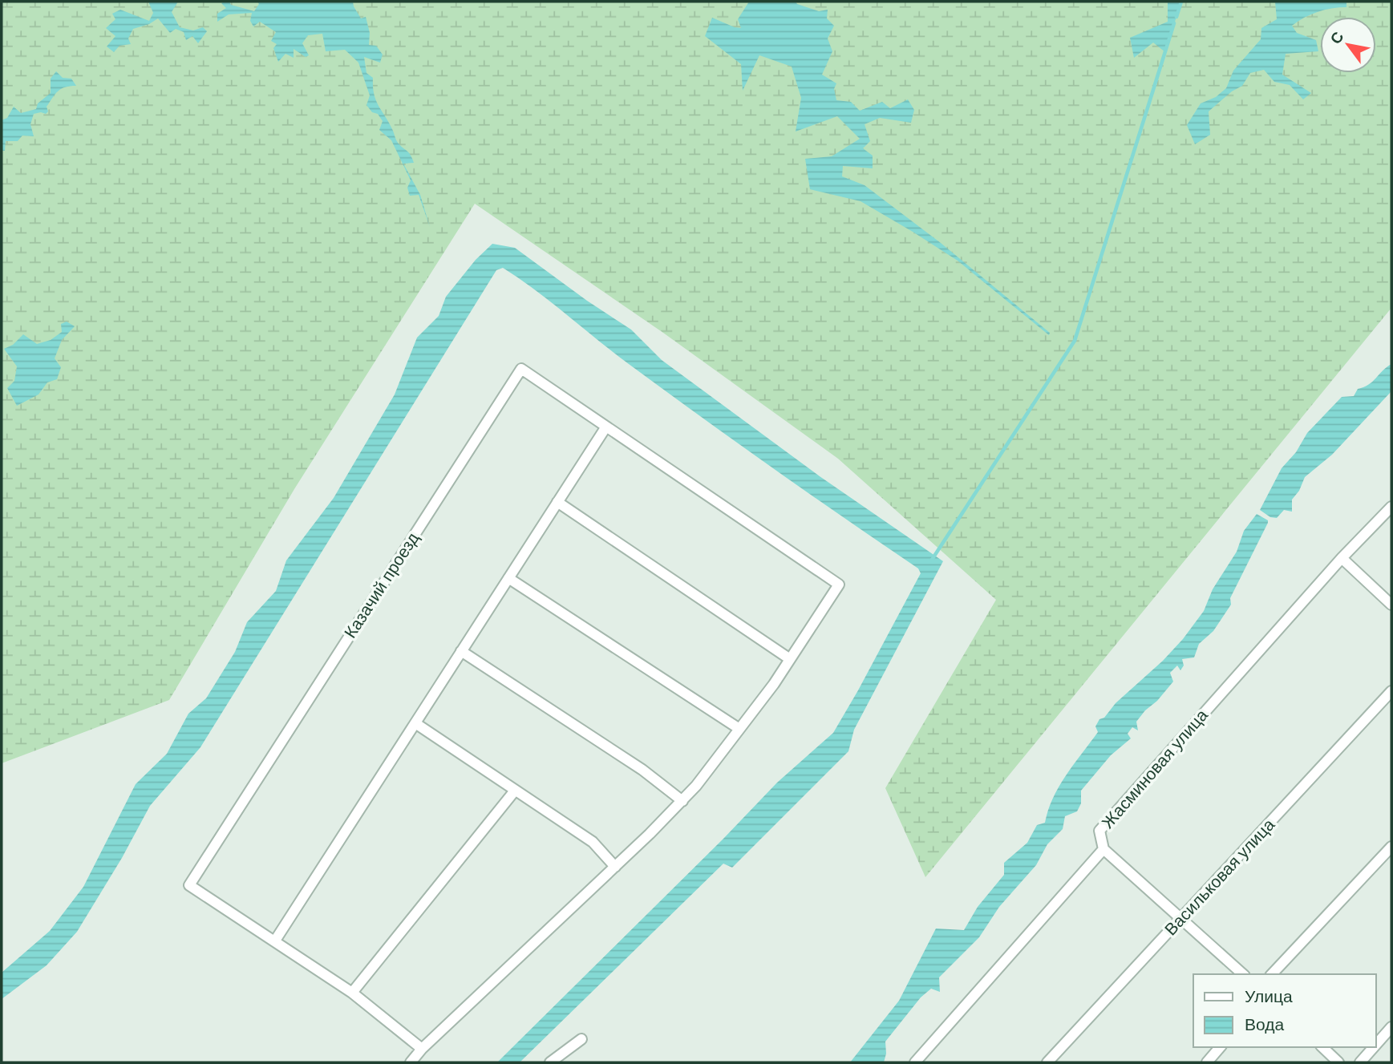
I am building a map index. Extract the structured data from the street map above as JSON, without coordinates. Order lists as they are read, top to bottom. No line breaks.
{"streets":{"street":["Казачий проезд","Жасминовая улица","Васильковая улица"]},"legend":["Улица","Вода"],"north":"top left"}
